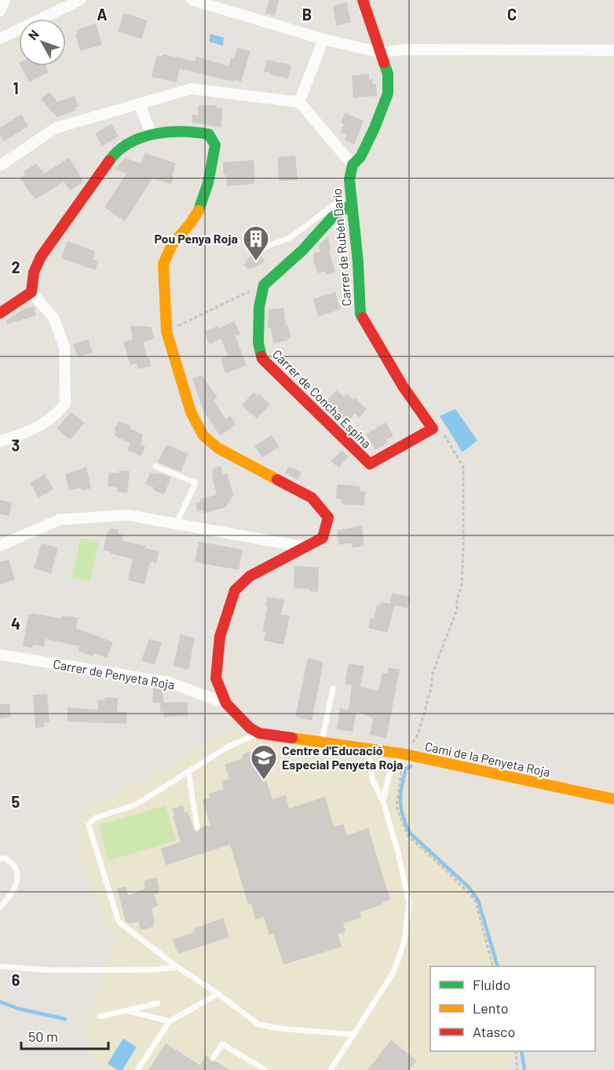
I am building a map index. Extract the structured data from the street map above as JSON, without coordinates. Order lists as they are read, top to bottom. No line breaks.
{"streets":{"street":["Carrer de Rubén Darío","Carrer de Concha Espina","Carrer de Penyeta Roja","Camí de la Penyeta Roja"]},"crossings":[["Carrer de Rubén Darío","Carrer de Concha Espina"]],"places":{"building":["Pou Penya Roja"],"school or university":["Centre d'Educació Especial Penyeta Roja"]},"legend":["Fluido","Lento","Atasco"],"scale_bar":"50 m","north":"top left","grid":{"columns":["A","B","C"],"rows":["1","2","3","4","5","6"]}}
